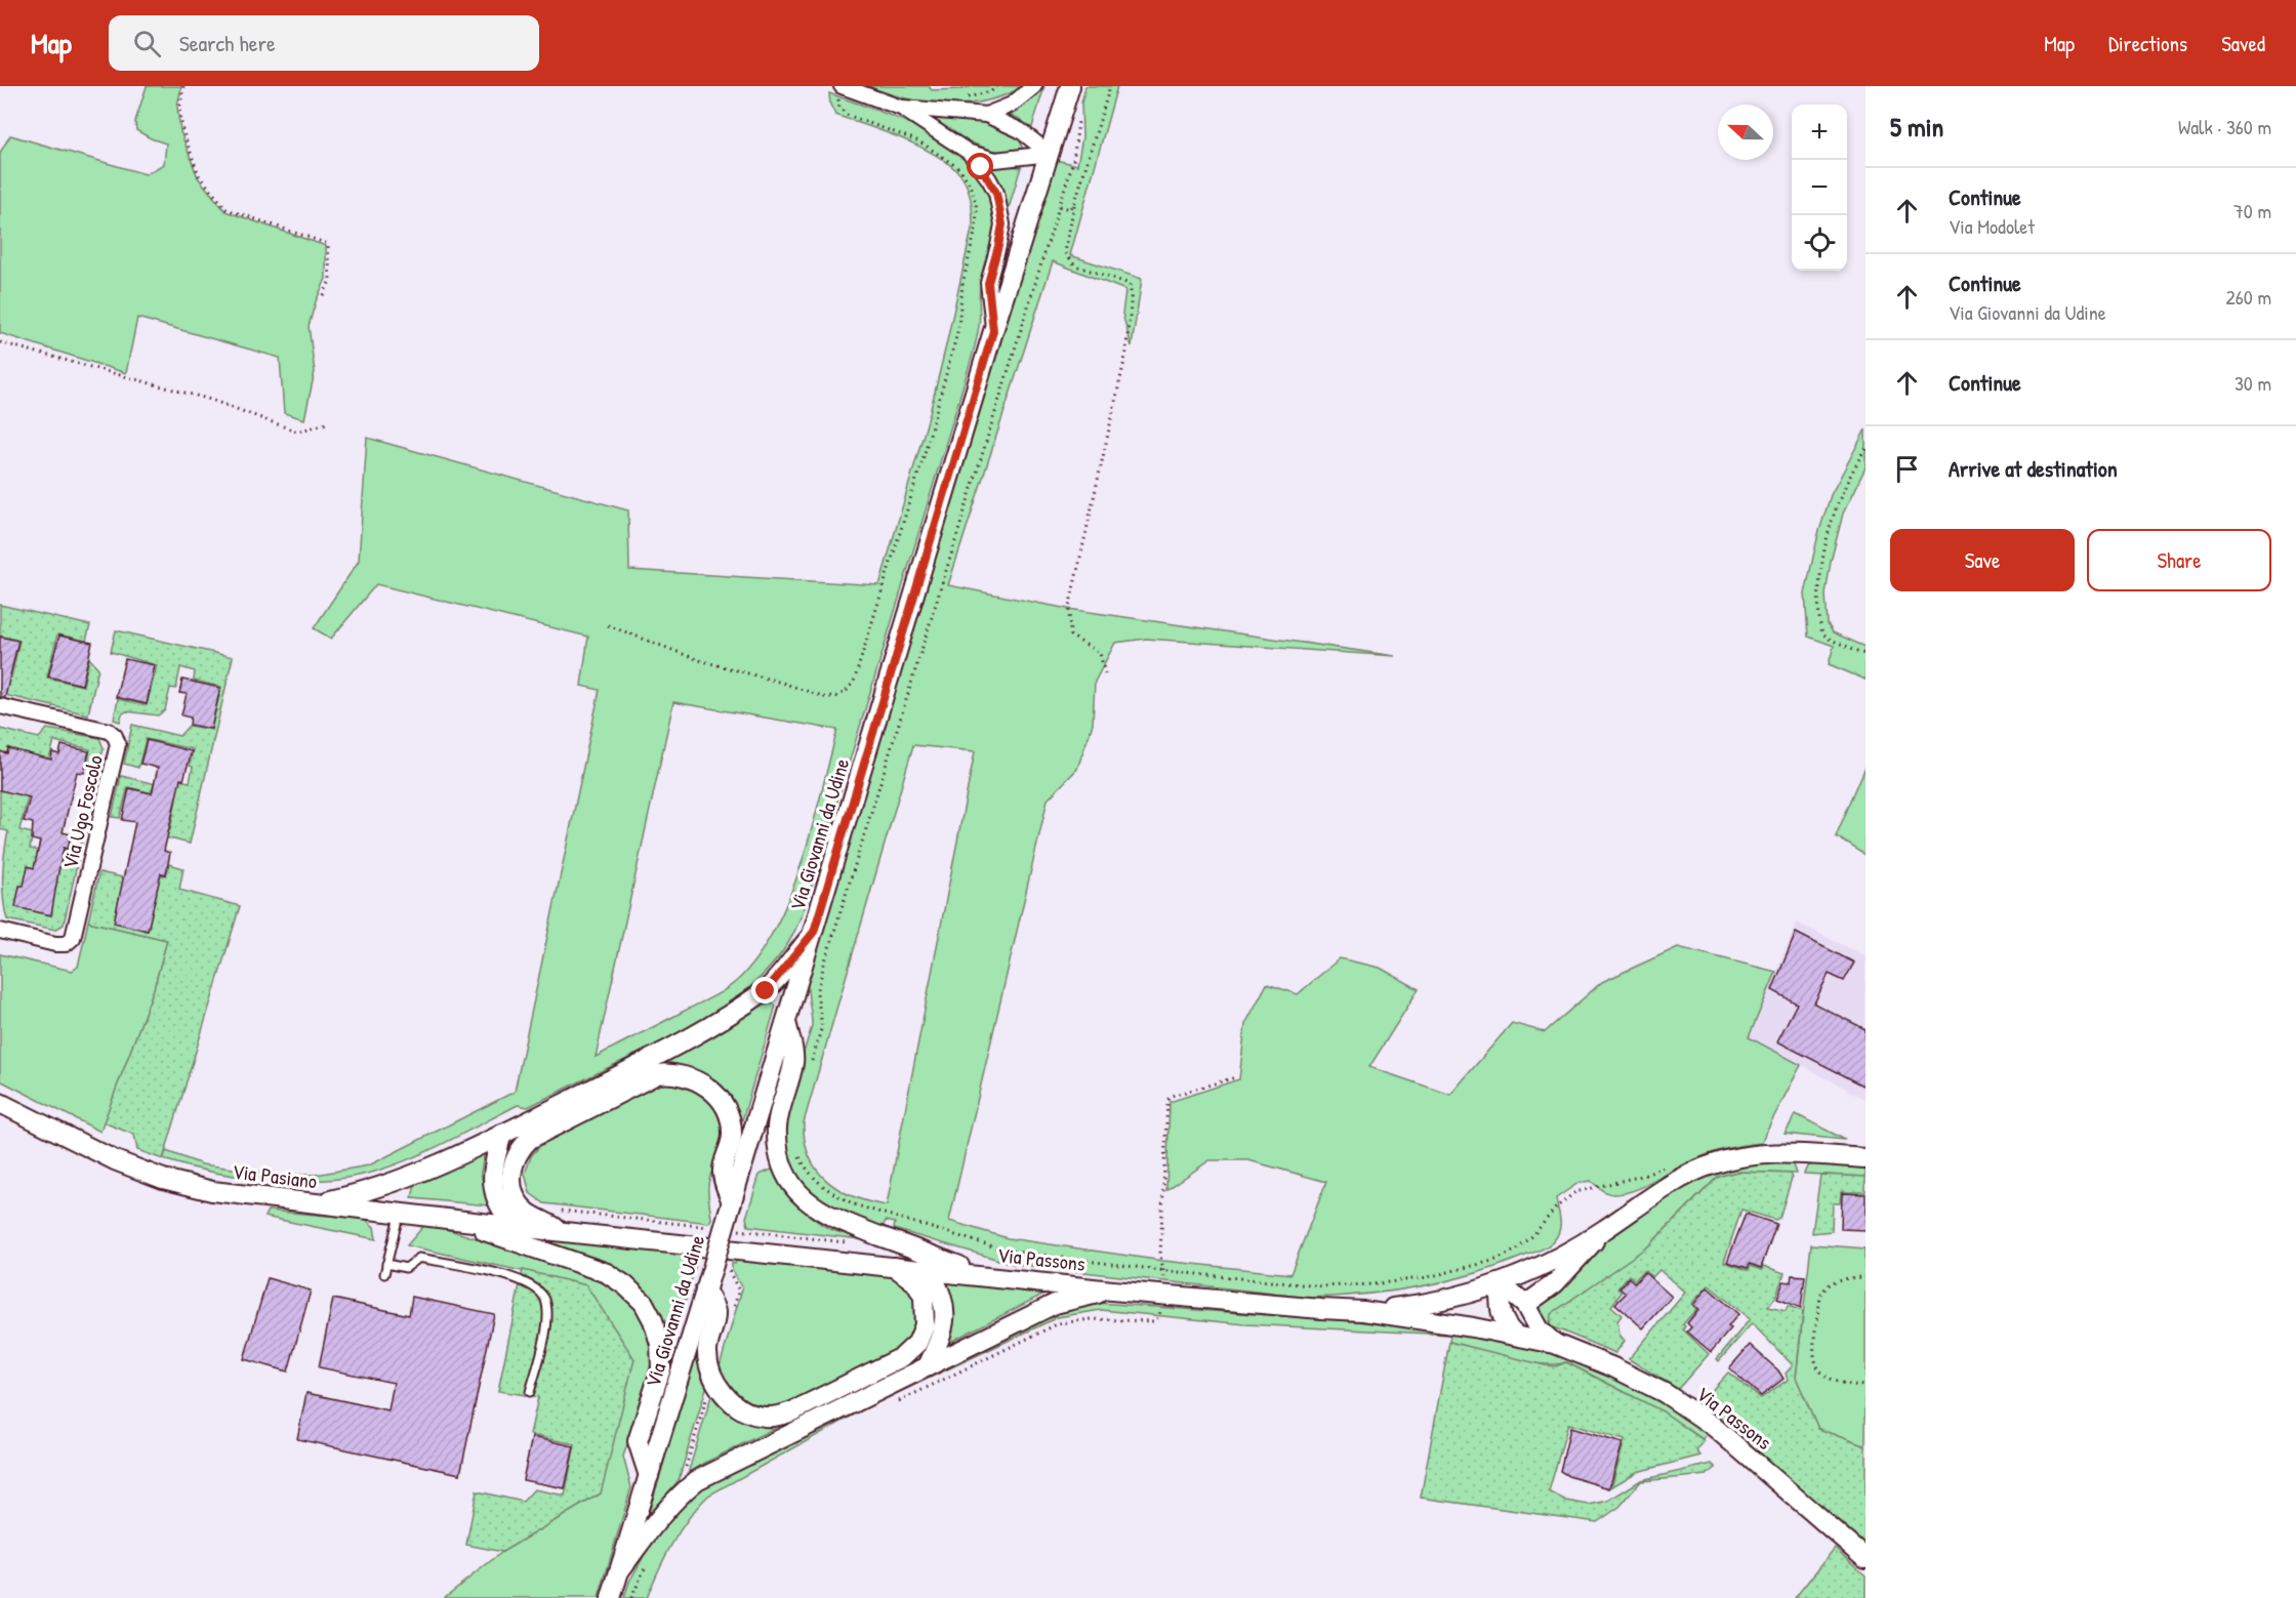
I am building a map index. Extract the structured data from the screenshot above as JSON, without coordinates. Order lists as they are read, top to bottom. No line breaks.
{"streets":{"street":["Via Ugo Foscolo","Via Giovanni da Udine","Via Pasiano","Via Passons"]},"crossings":[["Via Pasiano","Via Passons"]],"north":"left","page":{"header":"Map","search":"Search here","nav":["Map","Directions","Saved"],"heading":["5 min","Walk · 360 m"],"map_buttons":["+","−"],"list":[["Continue","Via Modolet","70 m"],["Continue","Via Giovanni da Udine","260 m"],["Continue","30 m"],"Arrive at destination"],"buttons":["Save","Share"]}}
